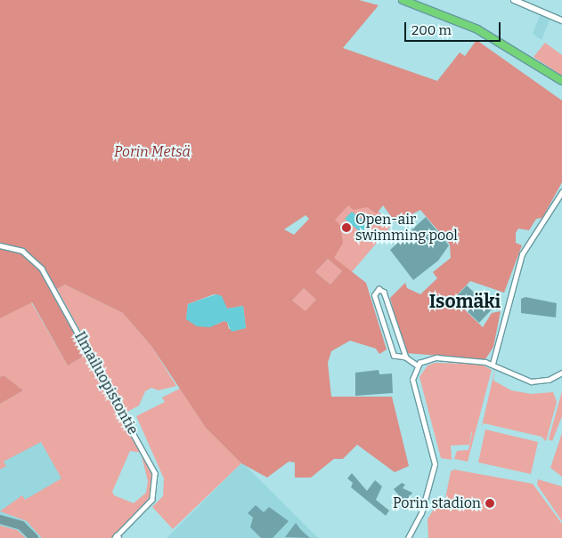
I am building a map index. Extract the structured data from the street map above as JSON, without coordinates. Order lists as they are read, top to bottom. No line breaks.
{"streets":{"street":["Ilmailuopistontie"]},"districts":["Isomäki"],"parks":["Porin Metsä"],"places":["Open-air swimming pool","Porin stadion"],"scale_bar":"200 m"}
